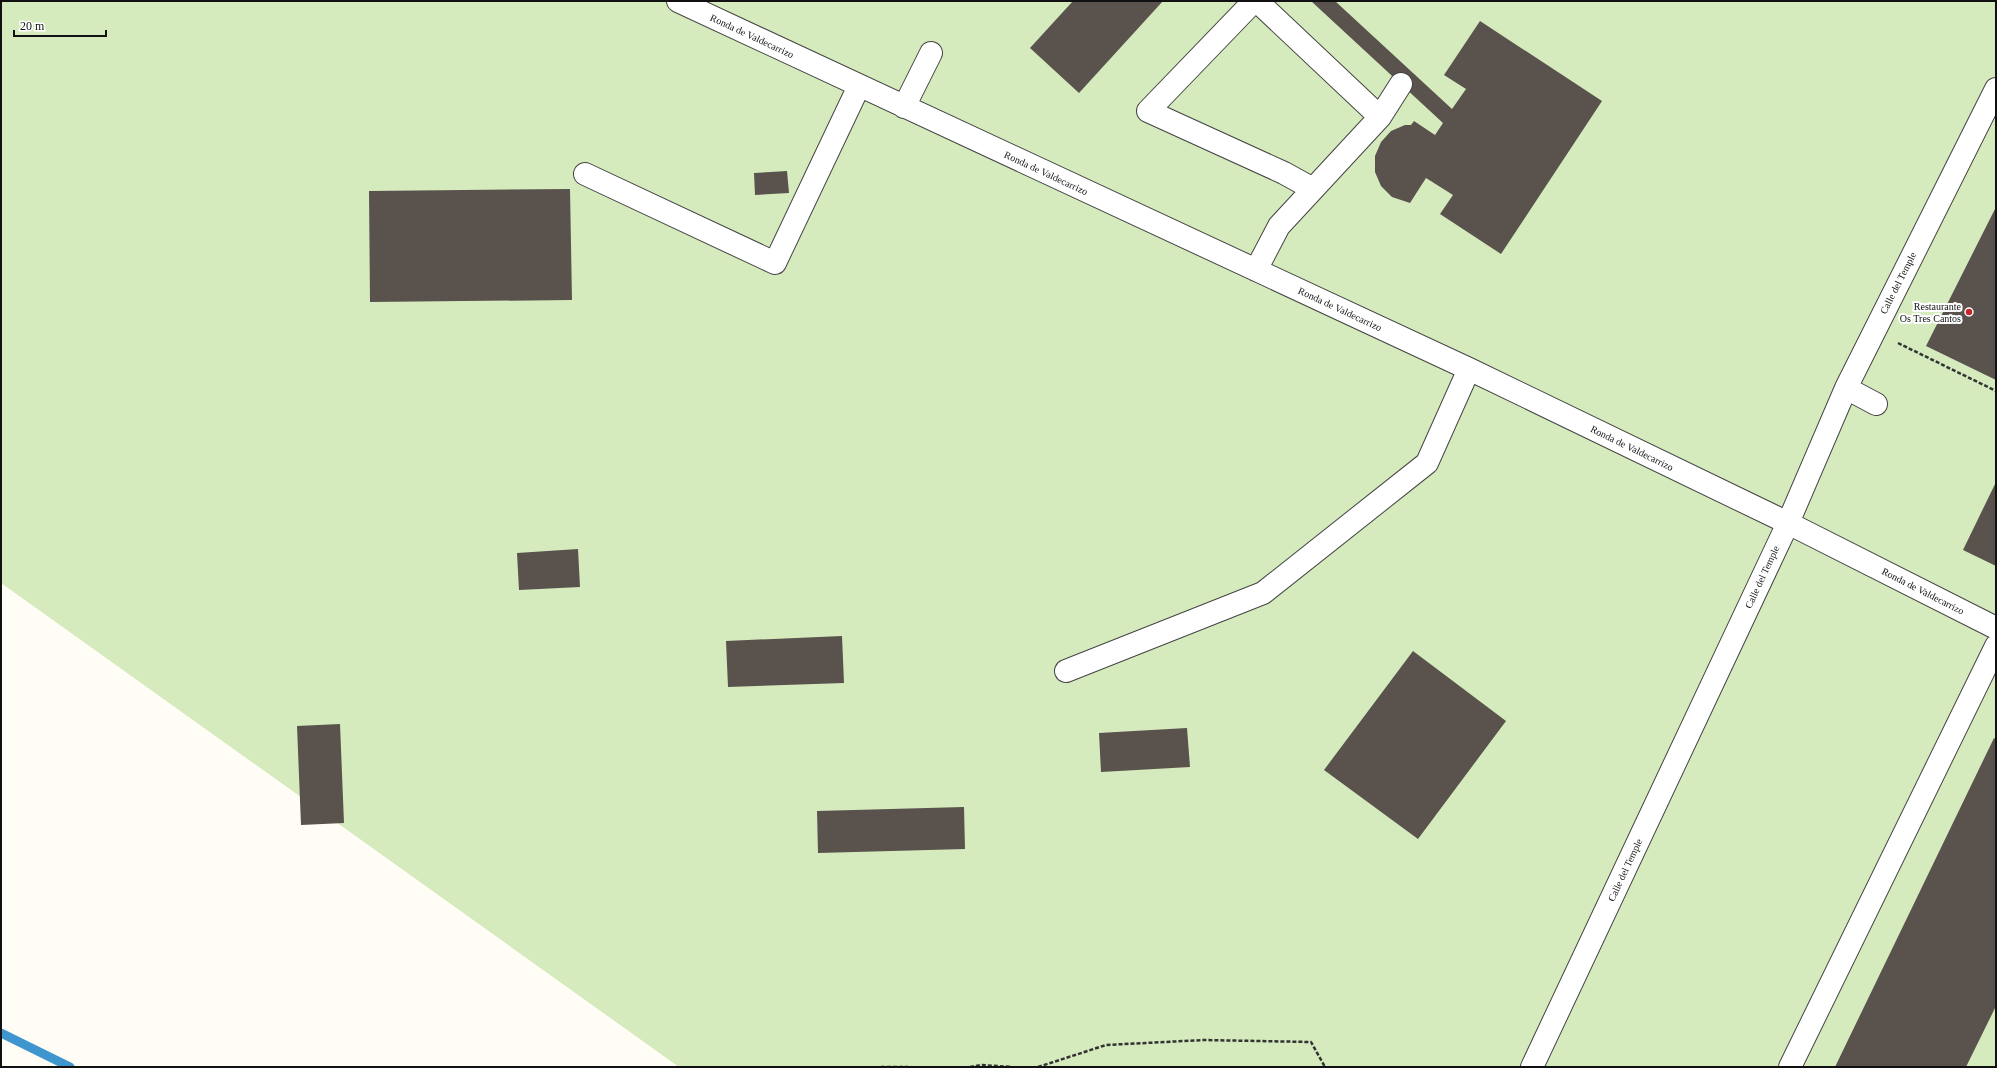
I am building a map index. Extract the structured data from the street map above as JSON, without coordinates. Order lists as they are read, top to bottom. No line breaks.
{"streets":{"street":["Ronda de Valdecarrizo","Calle del Temple"]},"crossings":[["Ronda de Valdecarrizo","Calle del Temple"]],"places":["Restaurante Os Tres Cantos"],"scale_bar":"20 m"}
